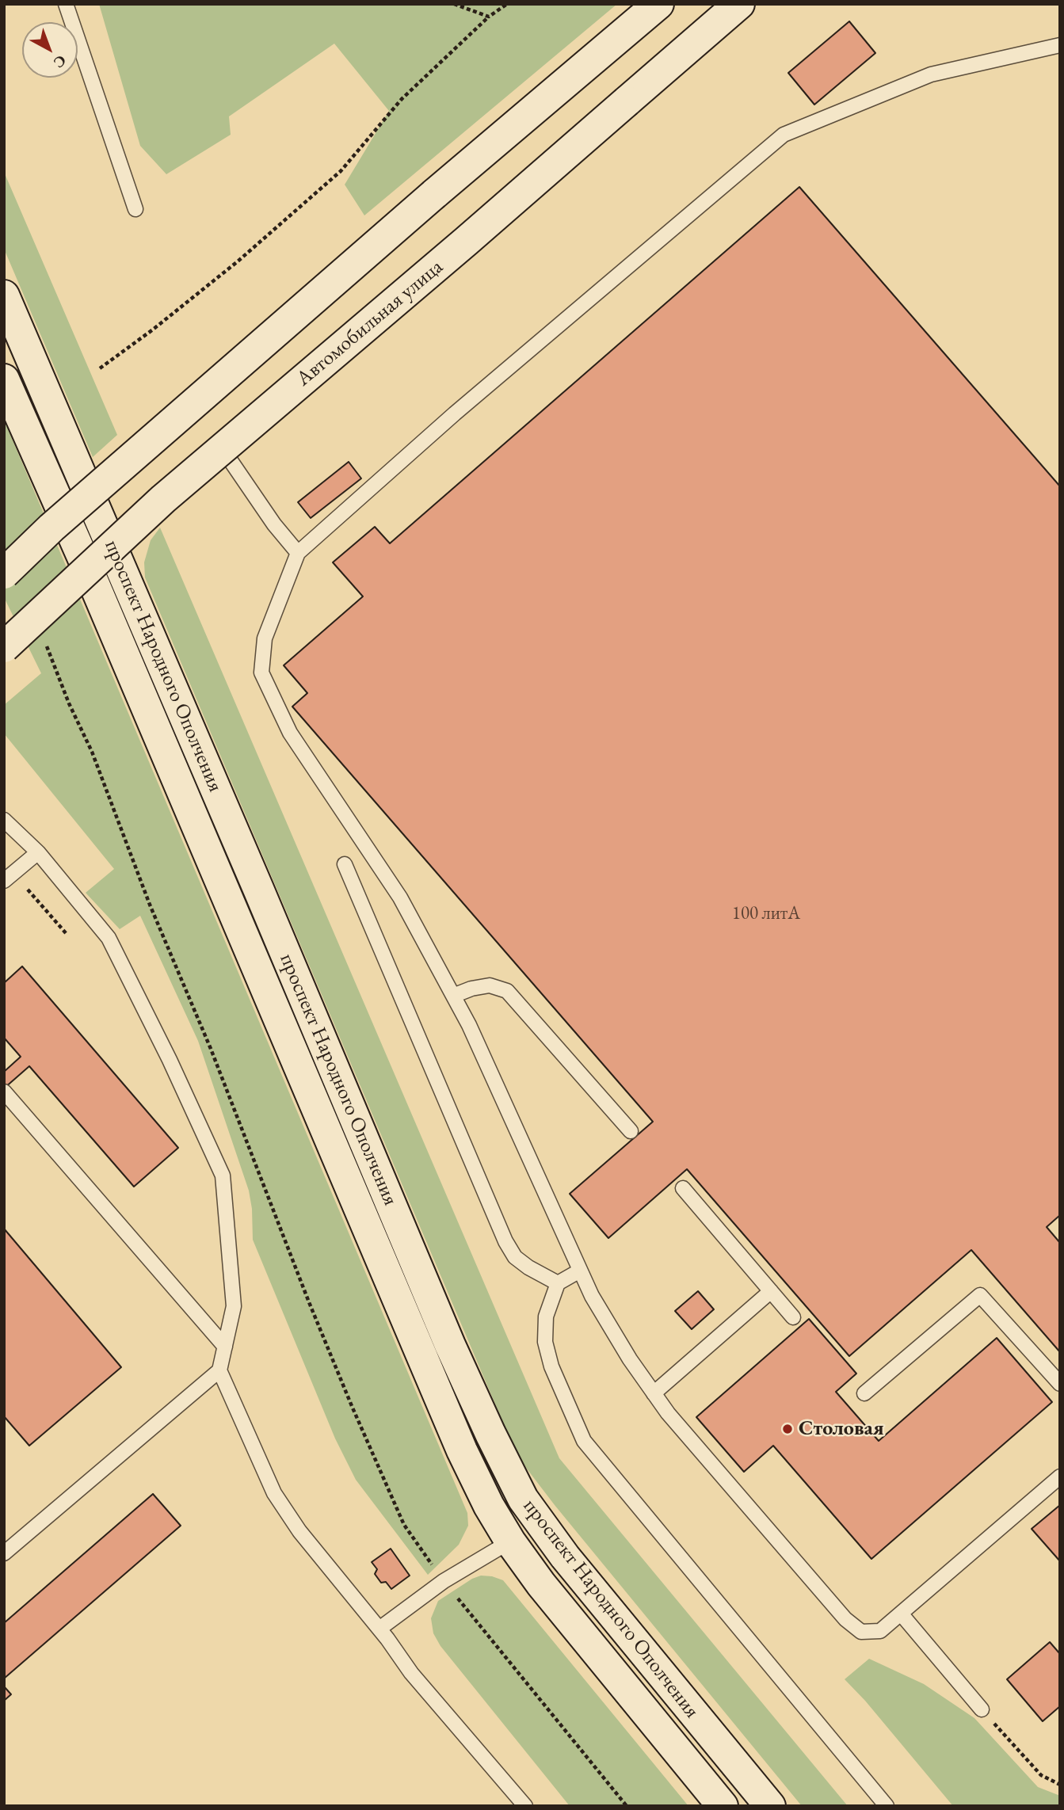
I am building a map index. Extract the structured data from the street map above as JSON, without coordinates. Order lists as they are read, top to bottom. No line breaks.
{"streets":{"main road":["Автомобильная улица","проспект Народного Ополчения"]},"places":["Столовая"],"house_numbers":["100 литА"],"north":"bottom right"}
